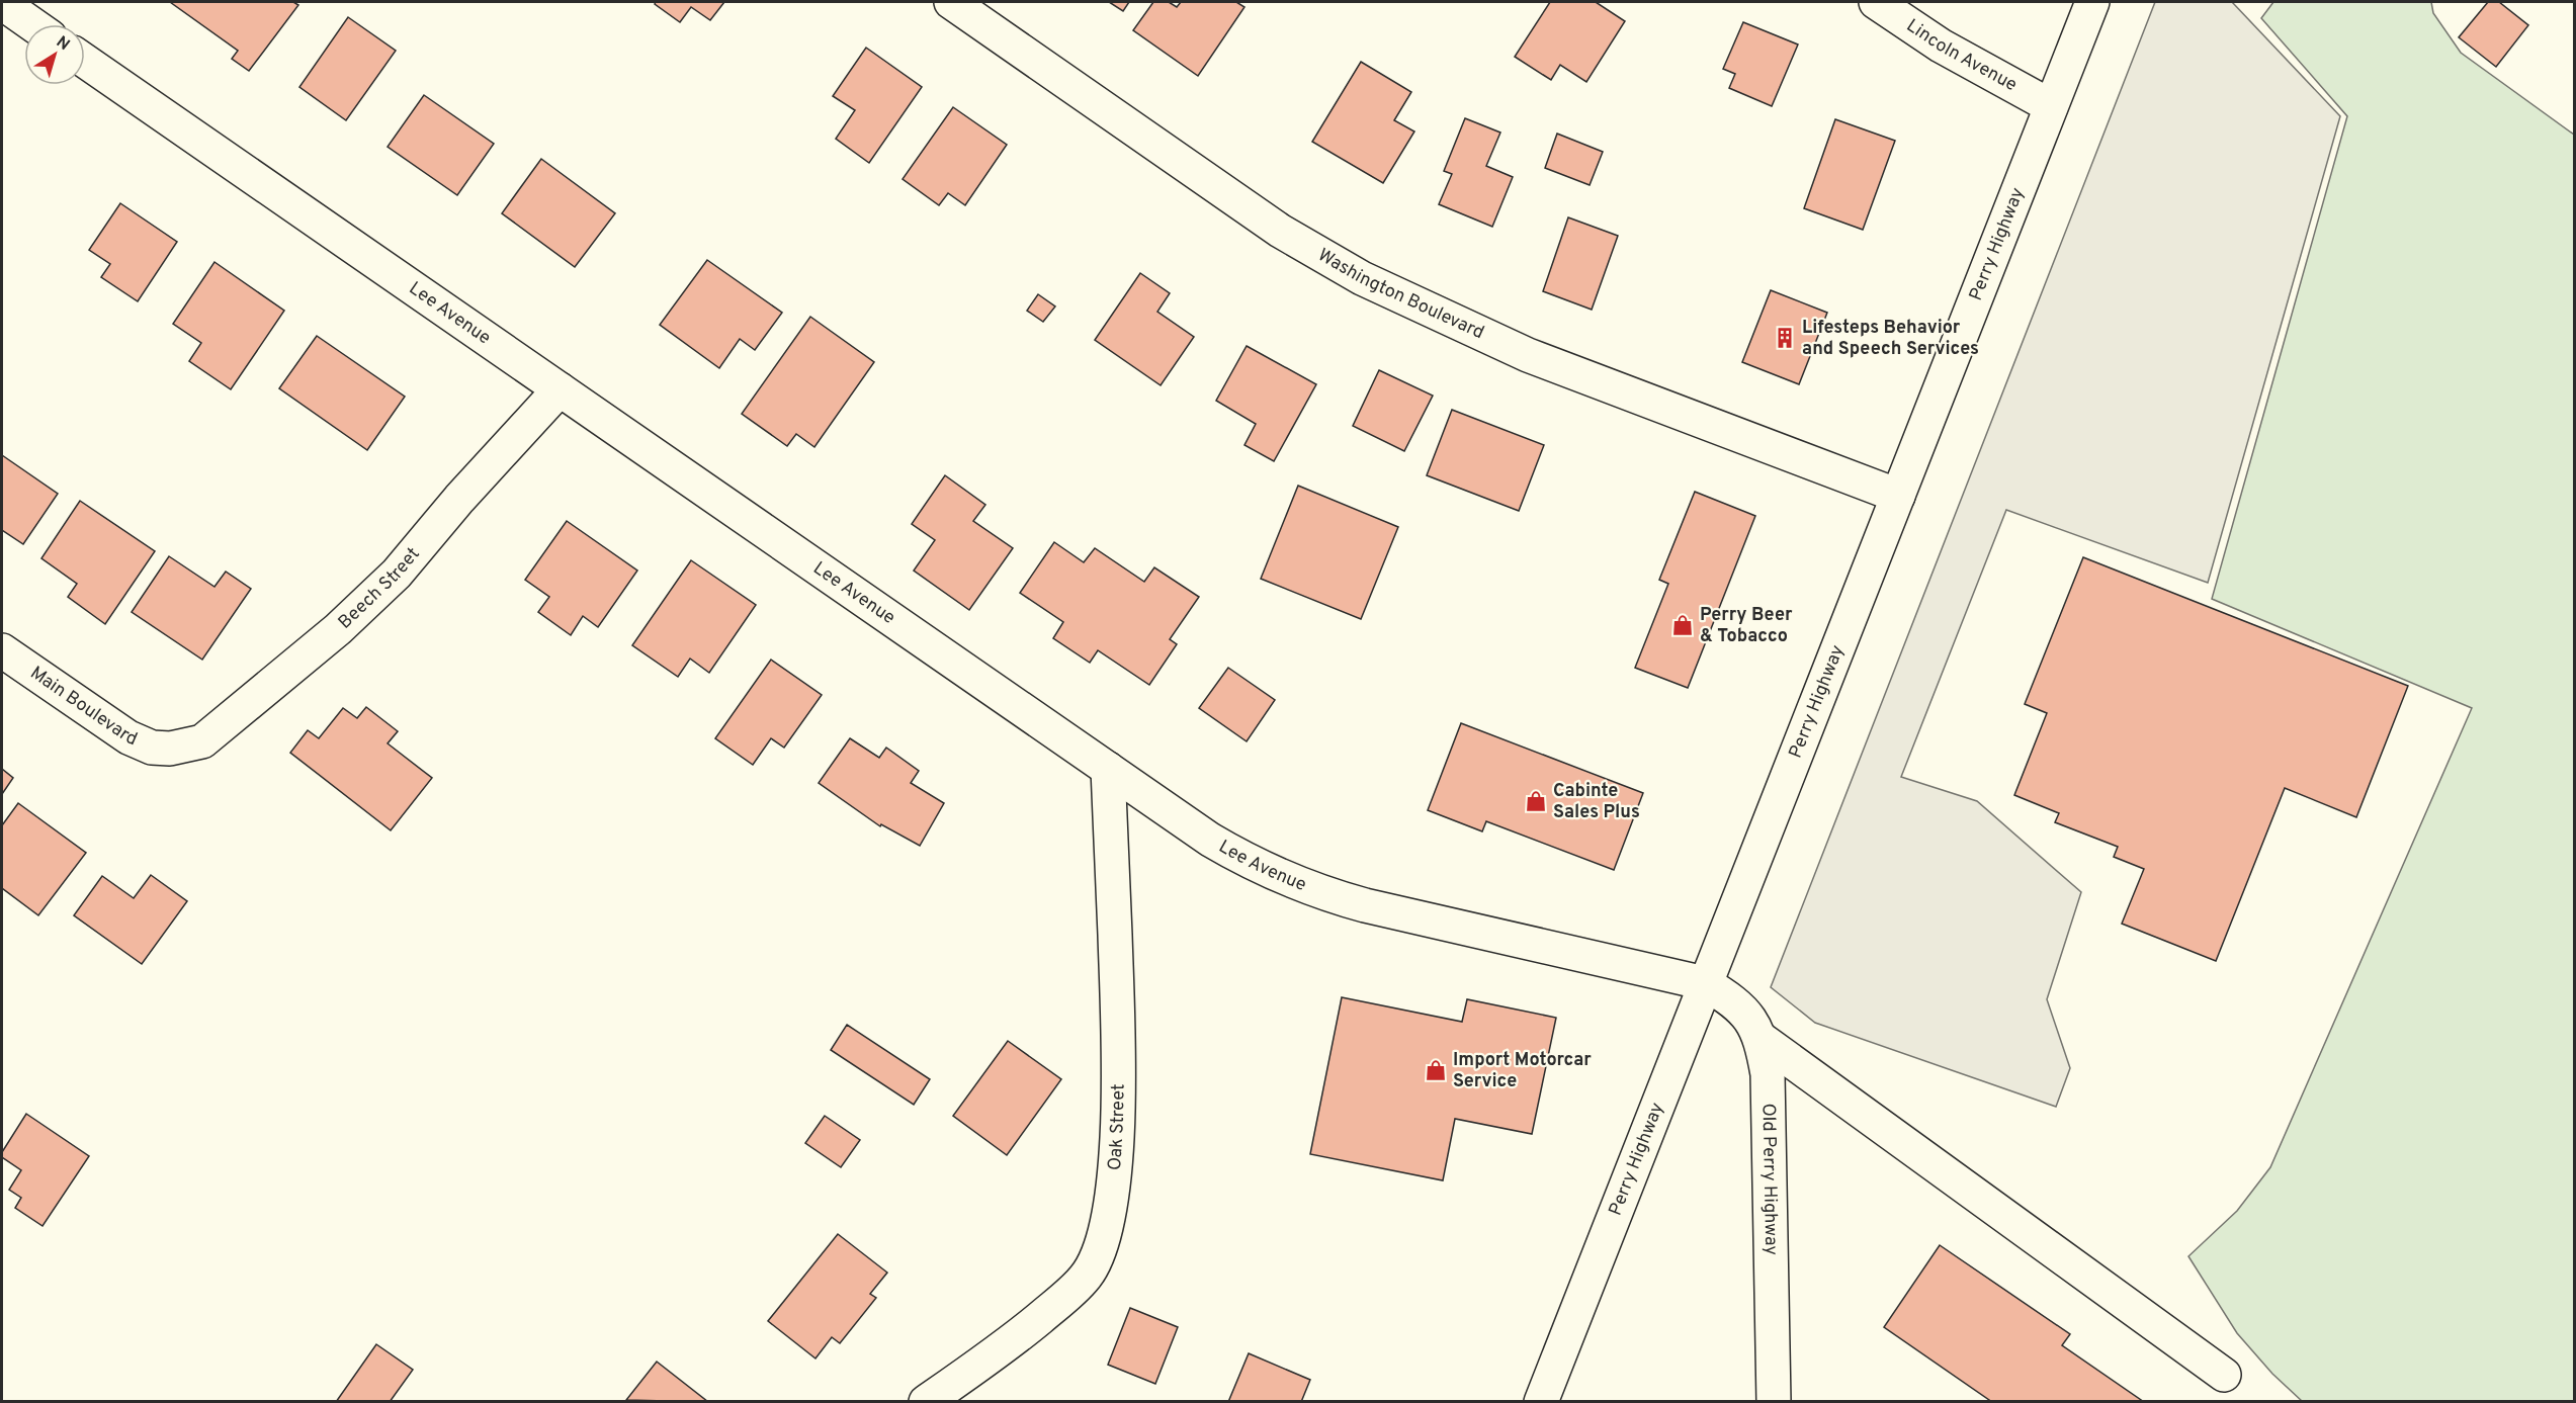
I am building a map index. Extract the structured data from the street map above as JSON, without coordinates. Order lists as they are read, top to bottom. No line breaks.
{"streets":{"street":["Lincoln Avenue","Perry Highway","Washington Boulevard","Lee Avenue","Beech Street","Main Boulevard","Oak Street","Old Perry Highway"]},"crossings":[["Lincoln Avenue","Perry Highway"],["Perry Highway","Washington Boulevard"],["Perry Highway","Lee Avenue"],["Perry Highway","Old Perry Highway"],["Lee Avenue","Beech Street"],["Lee Avenue","Oak Street"],["Lee Avenue","Old Perry Highway"],["Beech Street","Main Boulevard"]],"places":{"building":["Lifesteps Behavior and Speech Services"],"shop":["Perry Beer & Tobacco","Cabinte Sales Plus","Import Motorcar Service"]},"north":"top right"}
